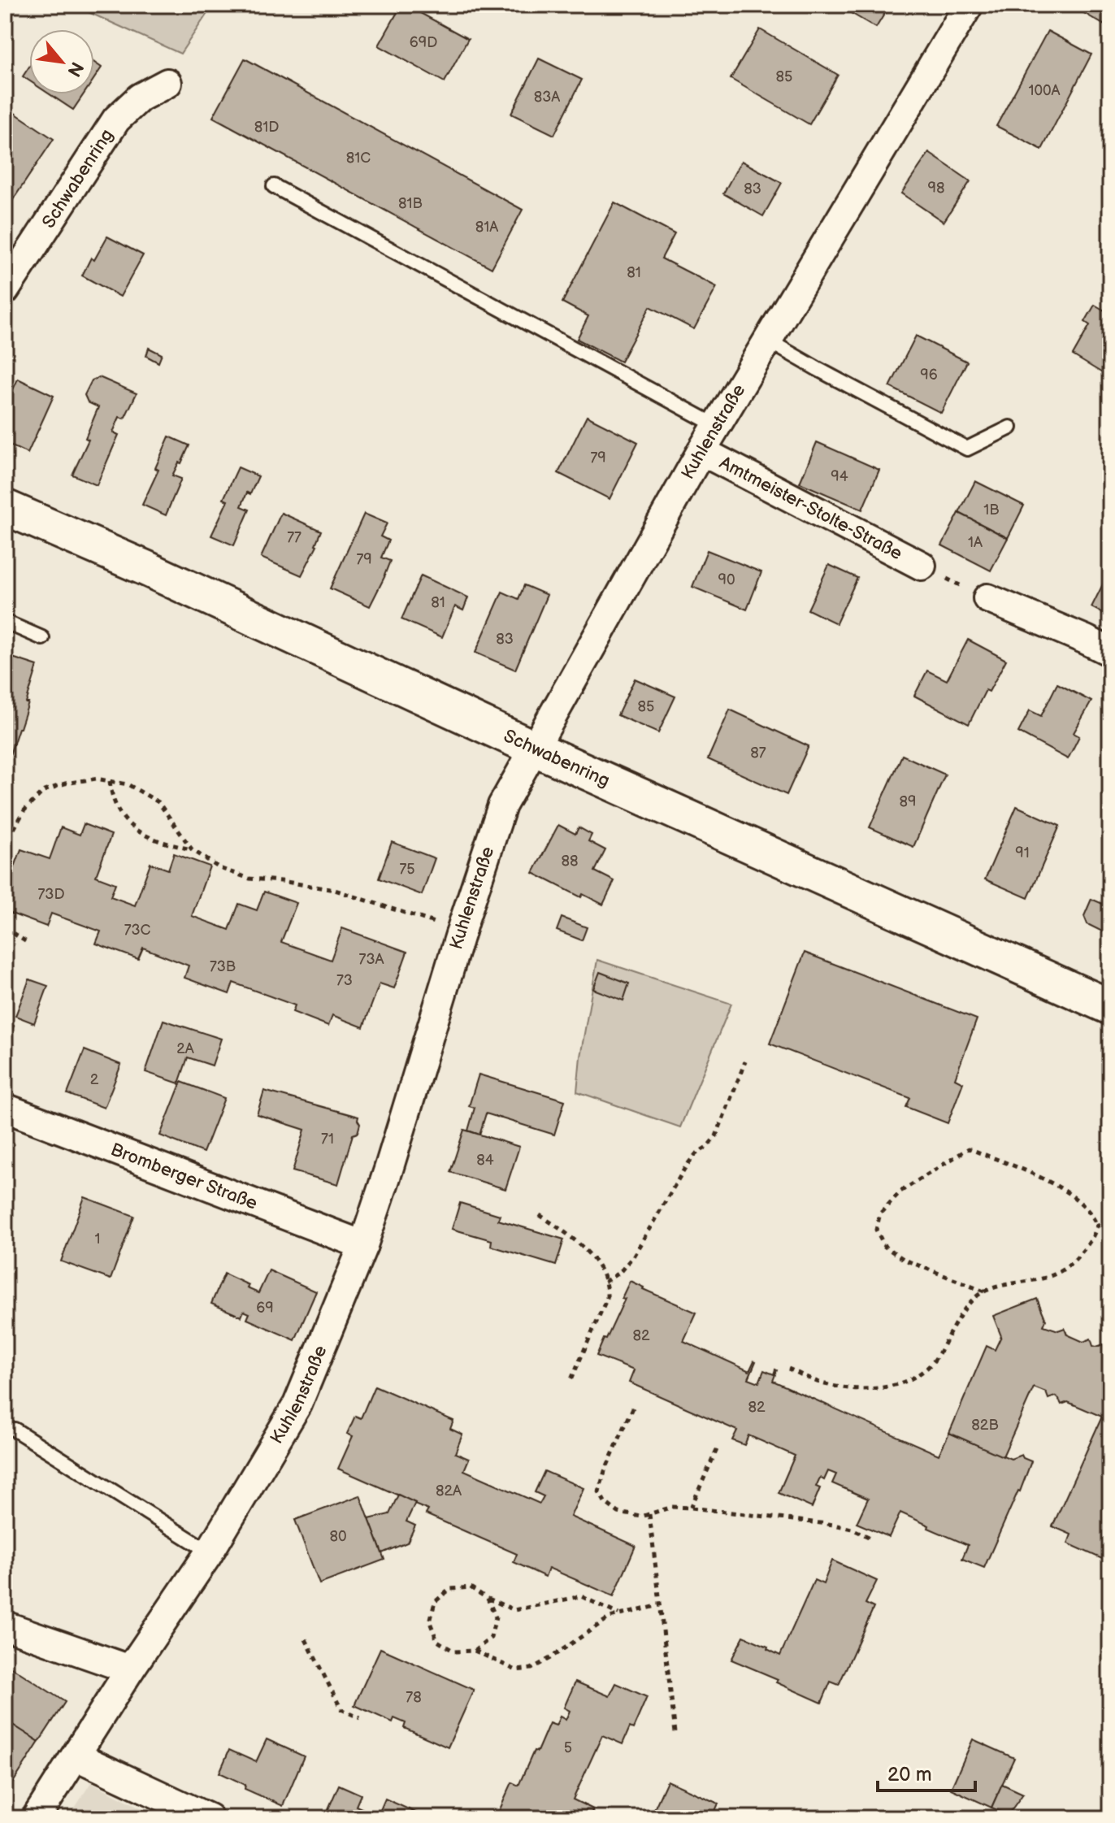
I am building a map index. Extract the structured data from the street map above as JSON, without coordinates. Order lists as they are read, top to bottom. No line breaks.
{"streets":{"street":["Schwabenring","Kuhlenstraße","Amtmeister-Stolte-Straße","Bromberger Straße"]},"crossings":[["Schwabenring","Kuhlenstraße"],["Kuhlenstraße","Amtmeister-Stolte-Straße"],["Kuhlenstraße","Bromberger Straße"]],"house_numbers":["69D","85","100A","83A","81D","81C","98","83","81B","81A","81","96","79","94","1B","77","1A","79","90","81","83","85","87","89","91","88","75","73D","73C","73A","73B","73","2A","2","71","84","1","69","82","82","82B","82A","80","78","5"],"scale_bar":"20 m","north":"bottom right"}
